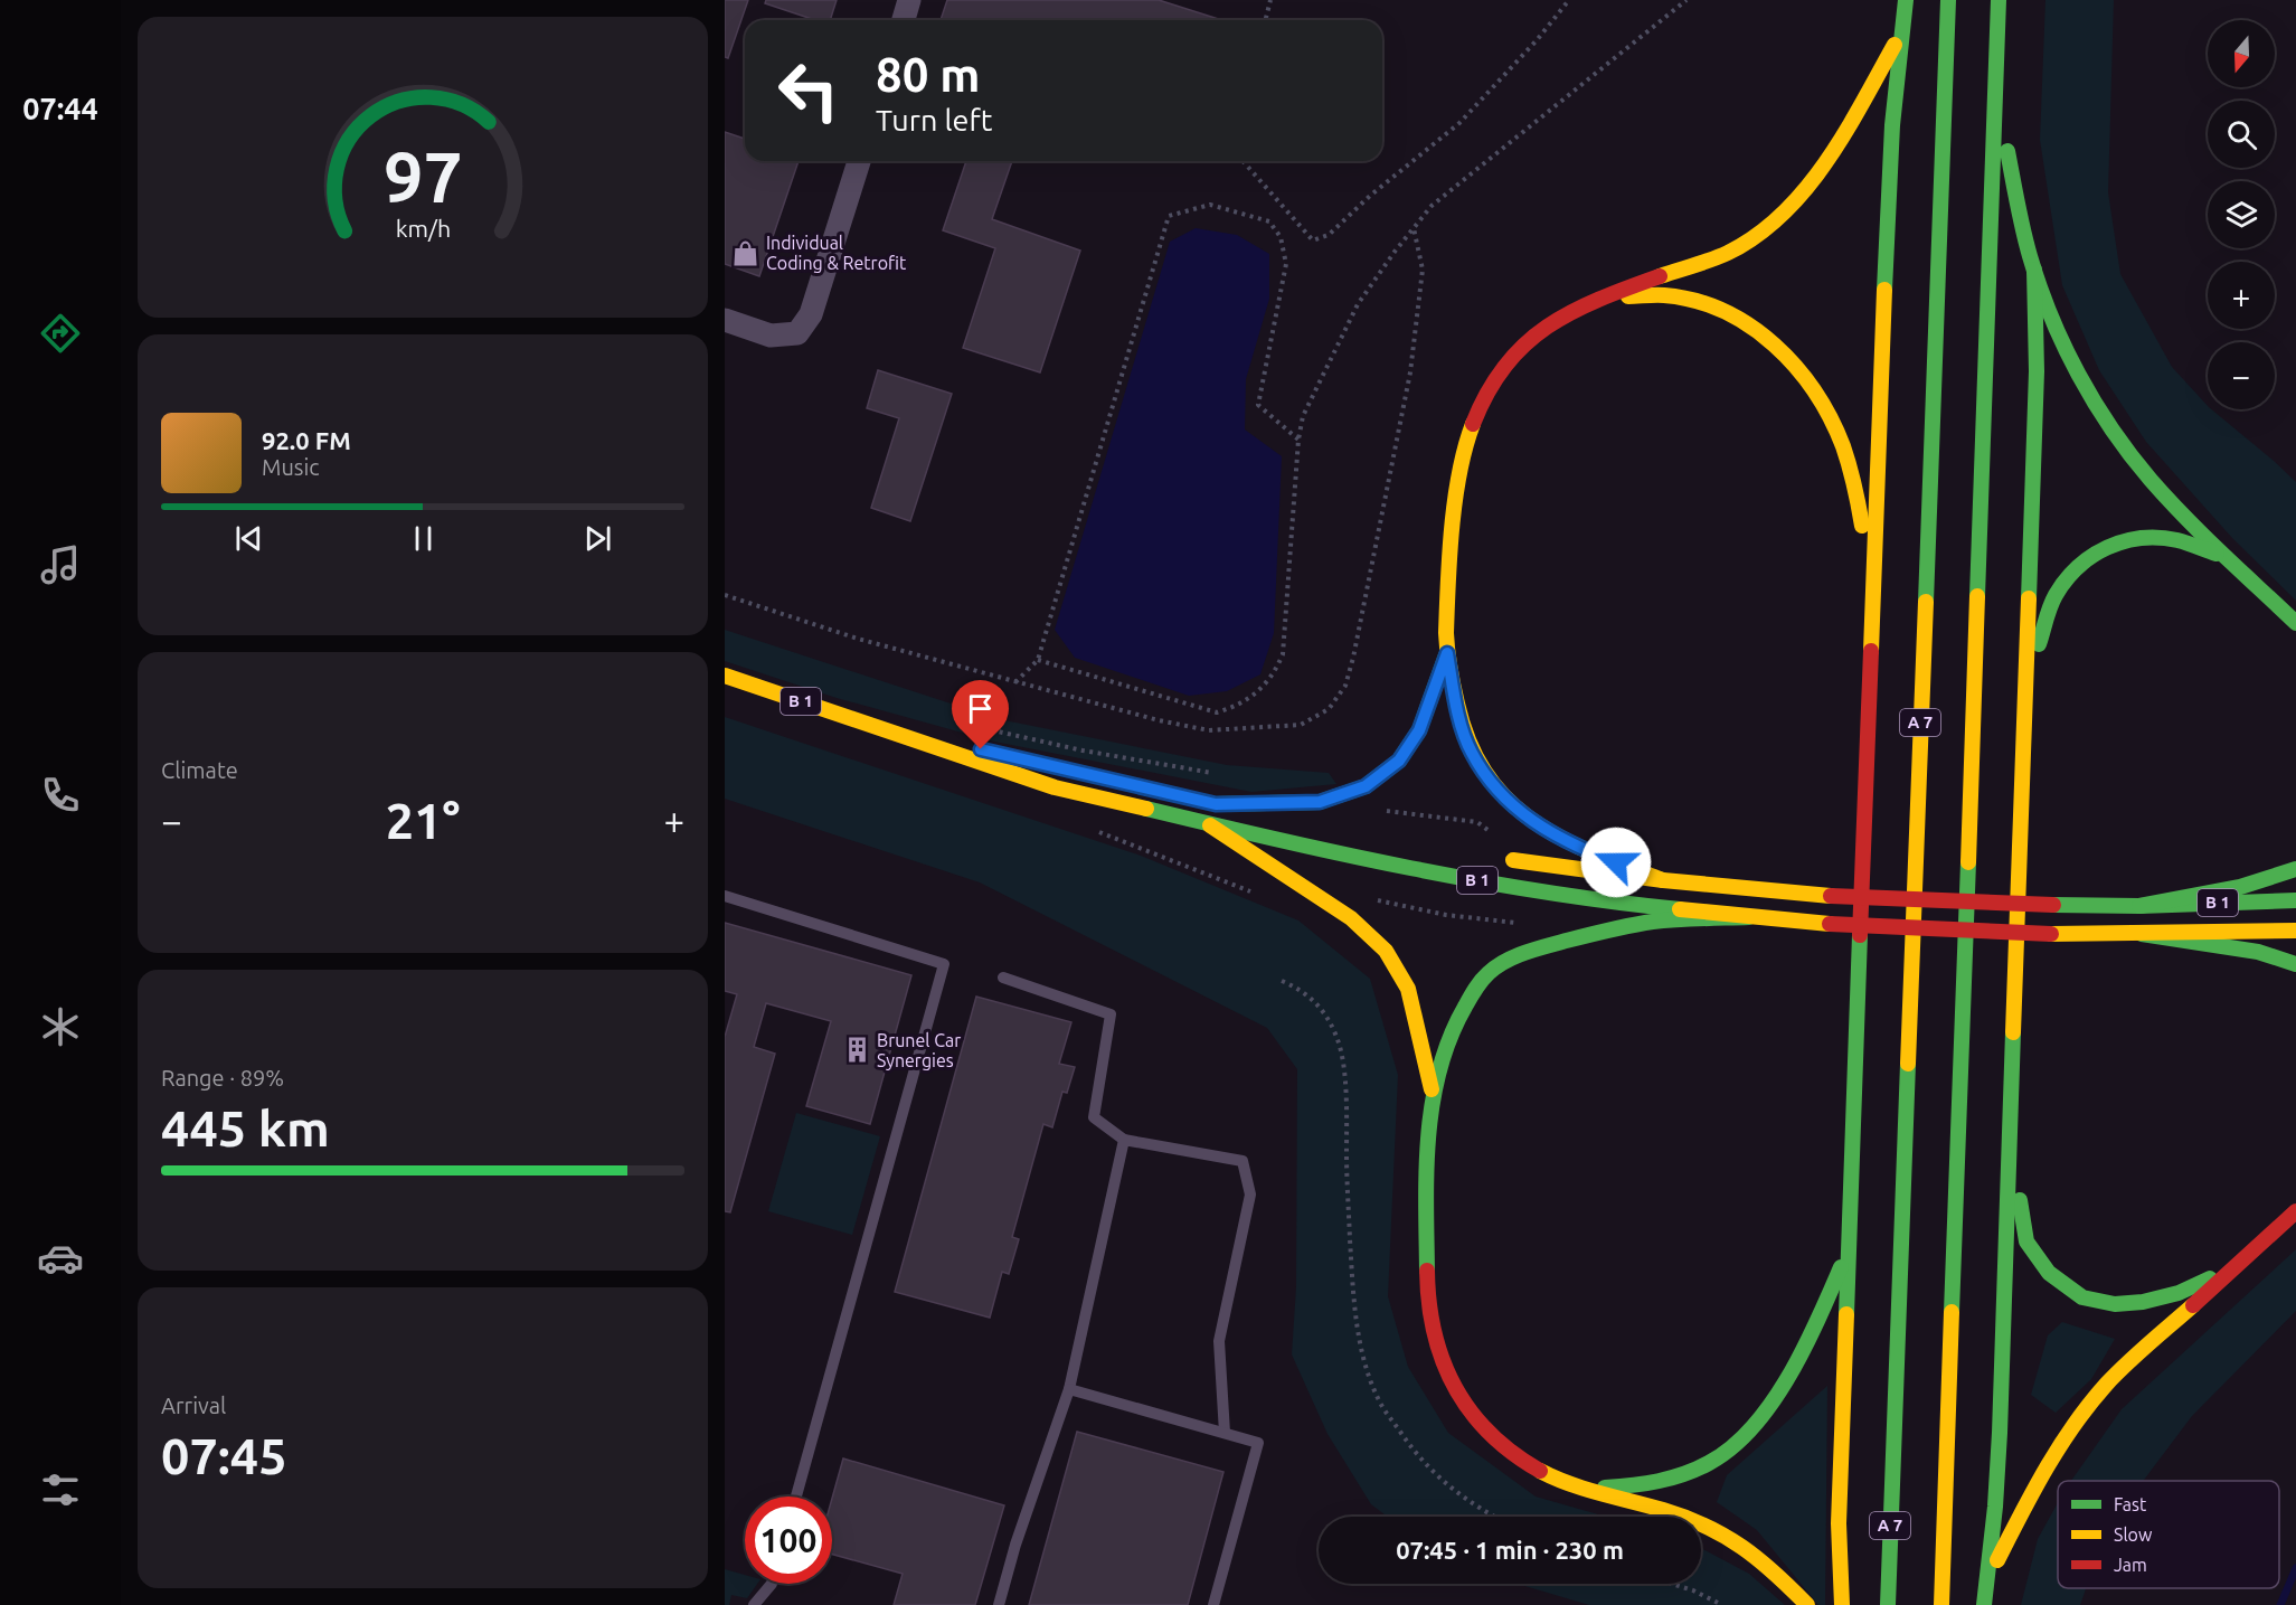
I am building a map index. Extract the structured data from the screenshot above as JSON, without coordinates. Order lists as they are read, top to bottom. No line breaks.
{"streets":{"main road":["B 1","A 7"]},"places":{"shop":["Individual Coding & Retrofit"],"building":["Brunel Car Synergies"]},"legend":["Fast","Slow","Jam"],"north":"bottom","page":{"tabs":"07:44","map_buttons":["+","−"],"turn":["80 m","Turn left"],"song":["92.0 FM","Music"],"tile":["Climate",["Range · 89%","445 km"],["Arrival","07:45"]],"heat":["−","21°","+"],"limit":"100","trip":"07:45 · 1 min · 230 m","gauge":["97","km/h"]}}
